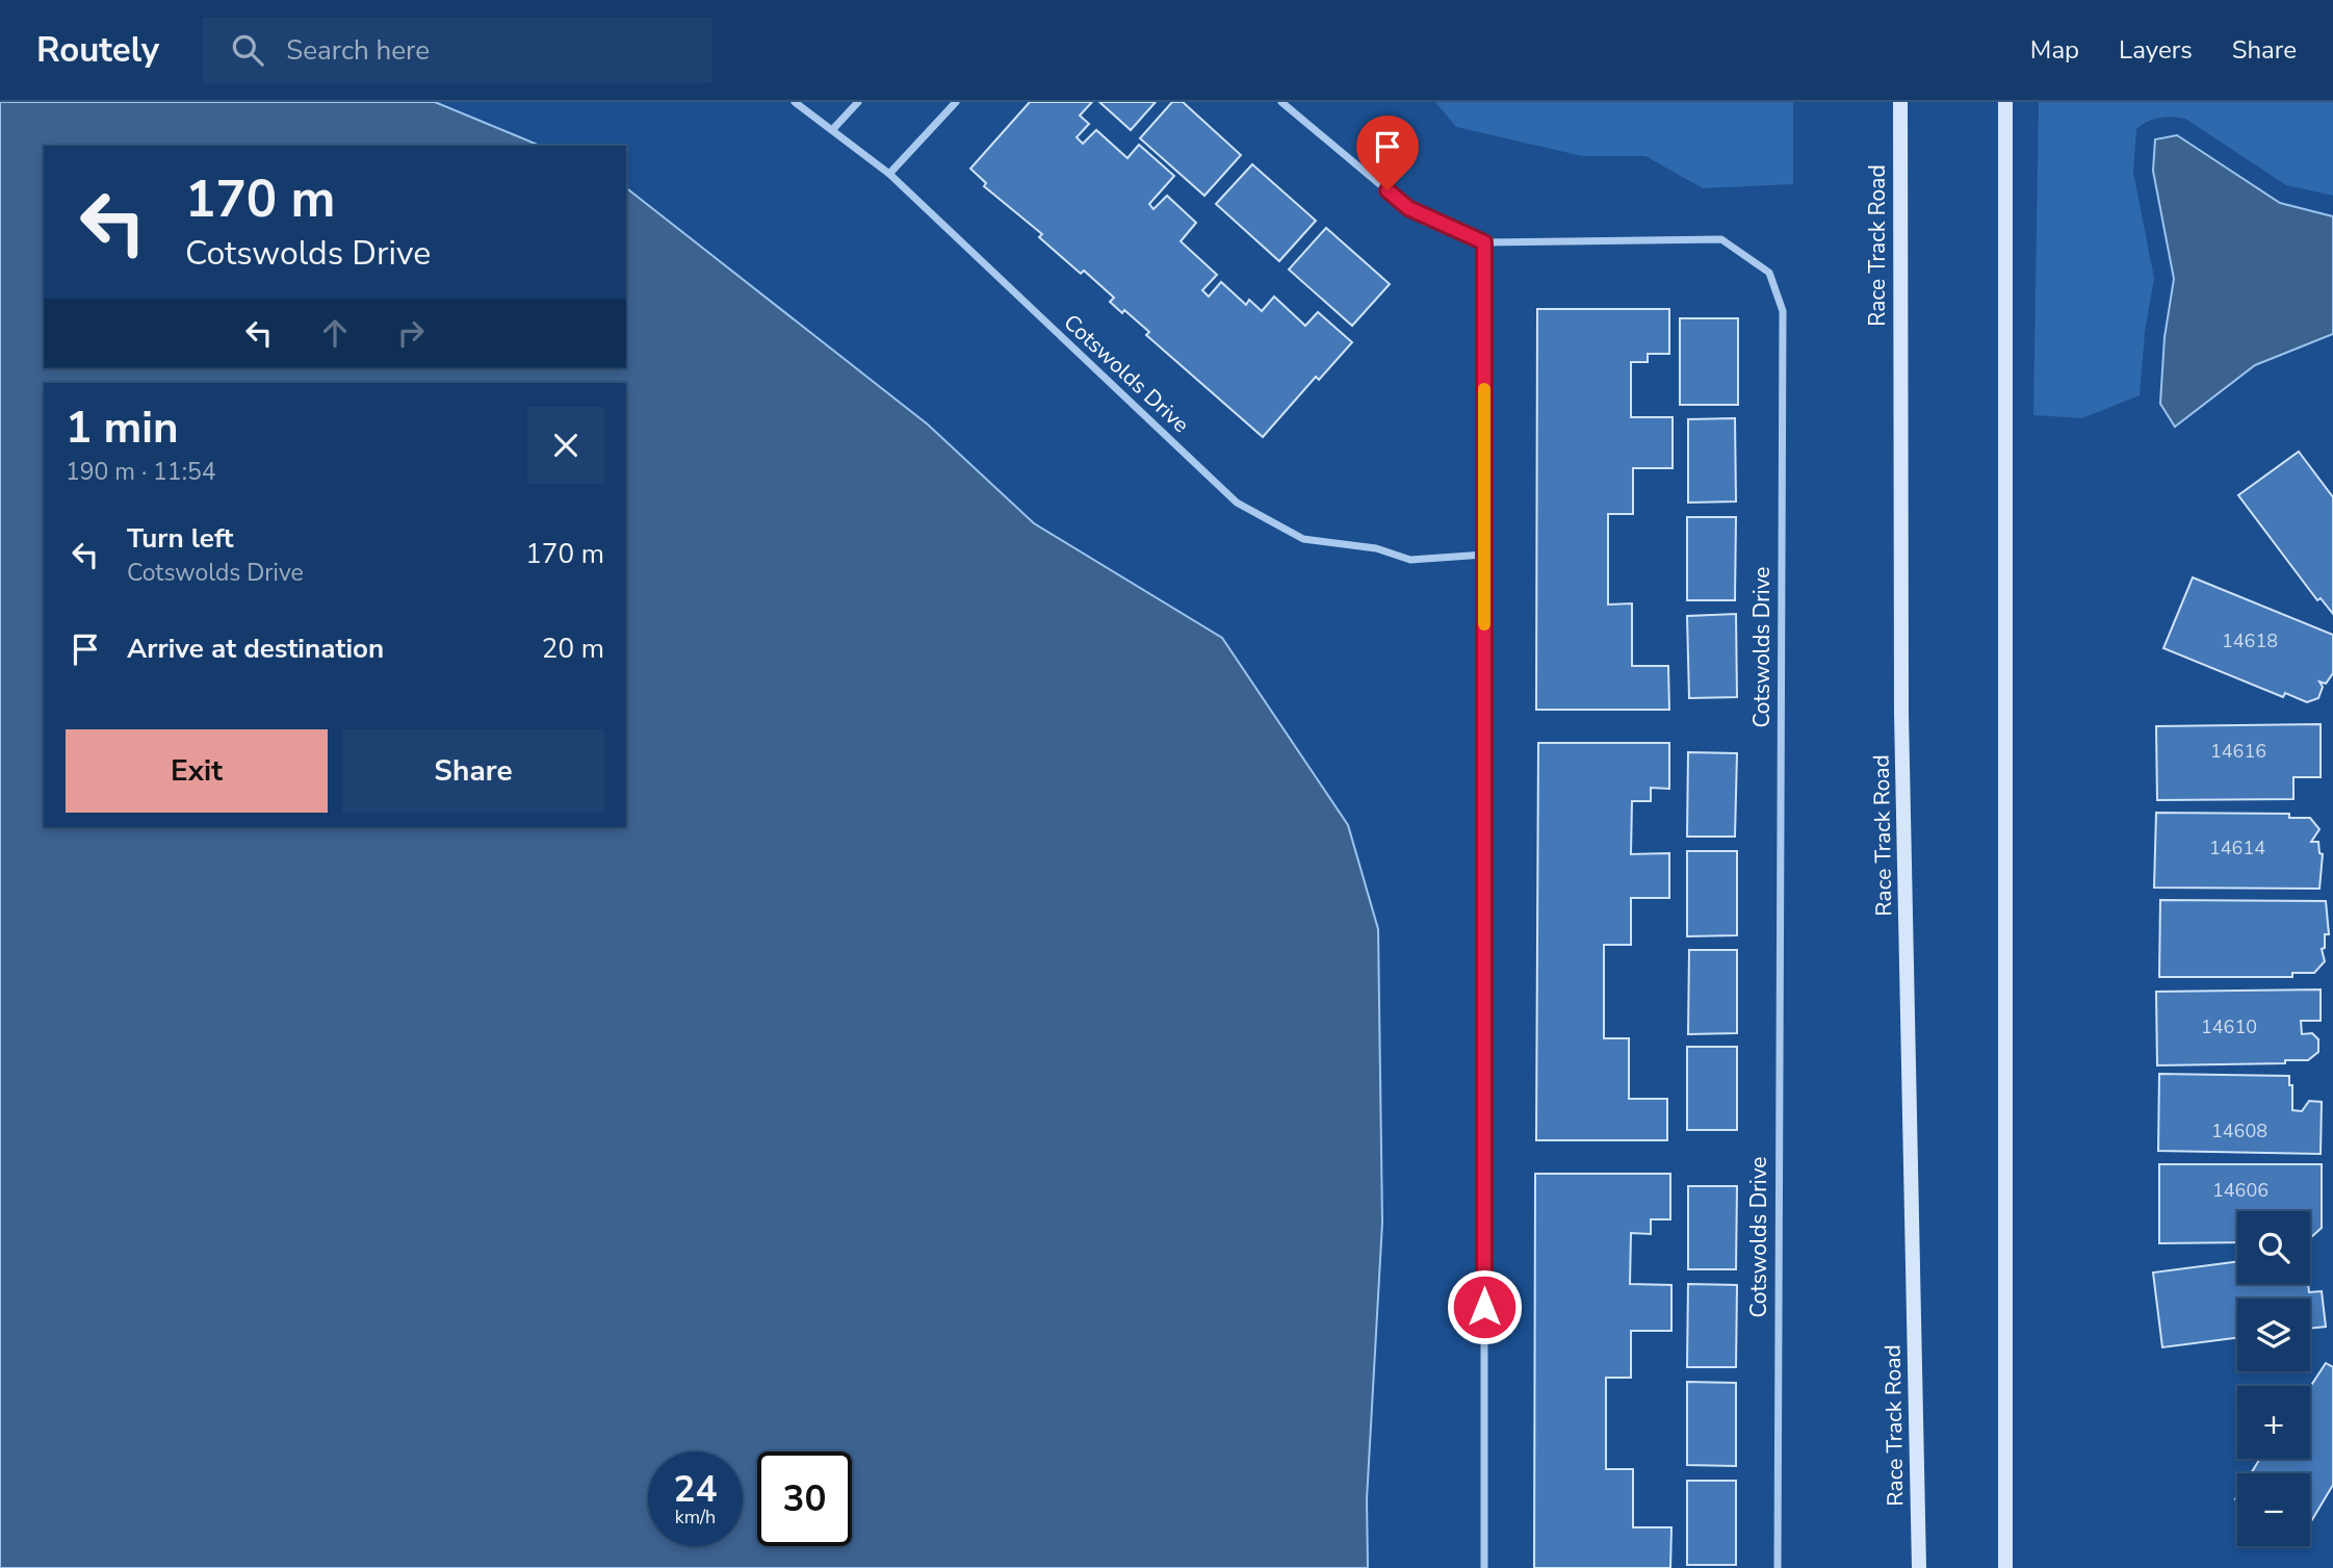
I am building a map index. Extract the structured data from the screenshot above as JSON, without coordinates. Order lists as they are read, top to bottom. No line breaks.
{"streets":{"main road":["Race Track Road"],"street":["Cotswolds Drive"]},"house_numbers":["14618","14616","14614","14610","14608","14606"],"page":{"header":"Routely","search":"Search here","nav":["Map","Layers","Share"],"turn":["170 m","Cotswolds Drive"],"heading":["1 min","190 m · 11:54"],"list":[{"name":"Turn left","note":"Cotswolds Drive","value":"170 m"},{"name":"Arrive at destination","value":"20 m"}],"buttons":["Exit","Share"],"map_buttons":["+","−"],"speed":"24 km/h","limit":"30"}}
